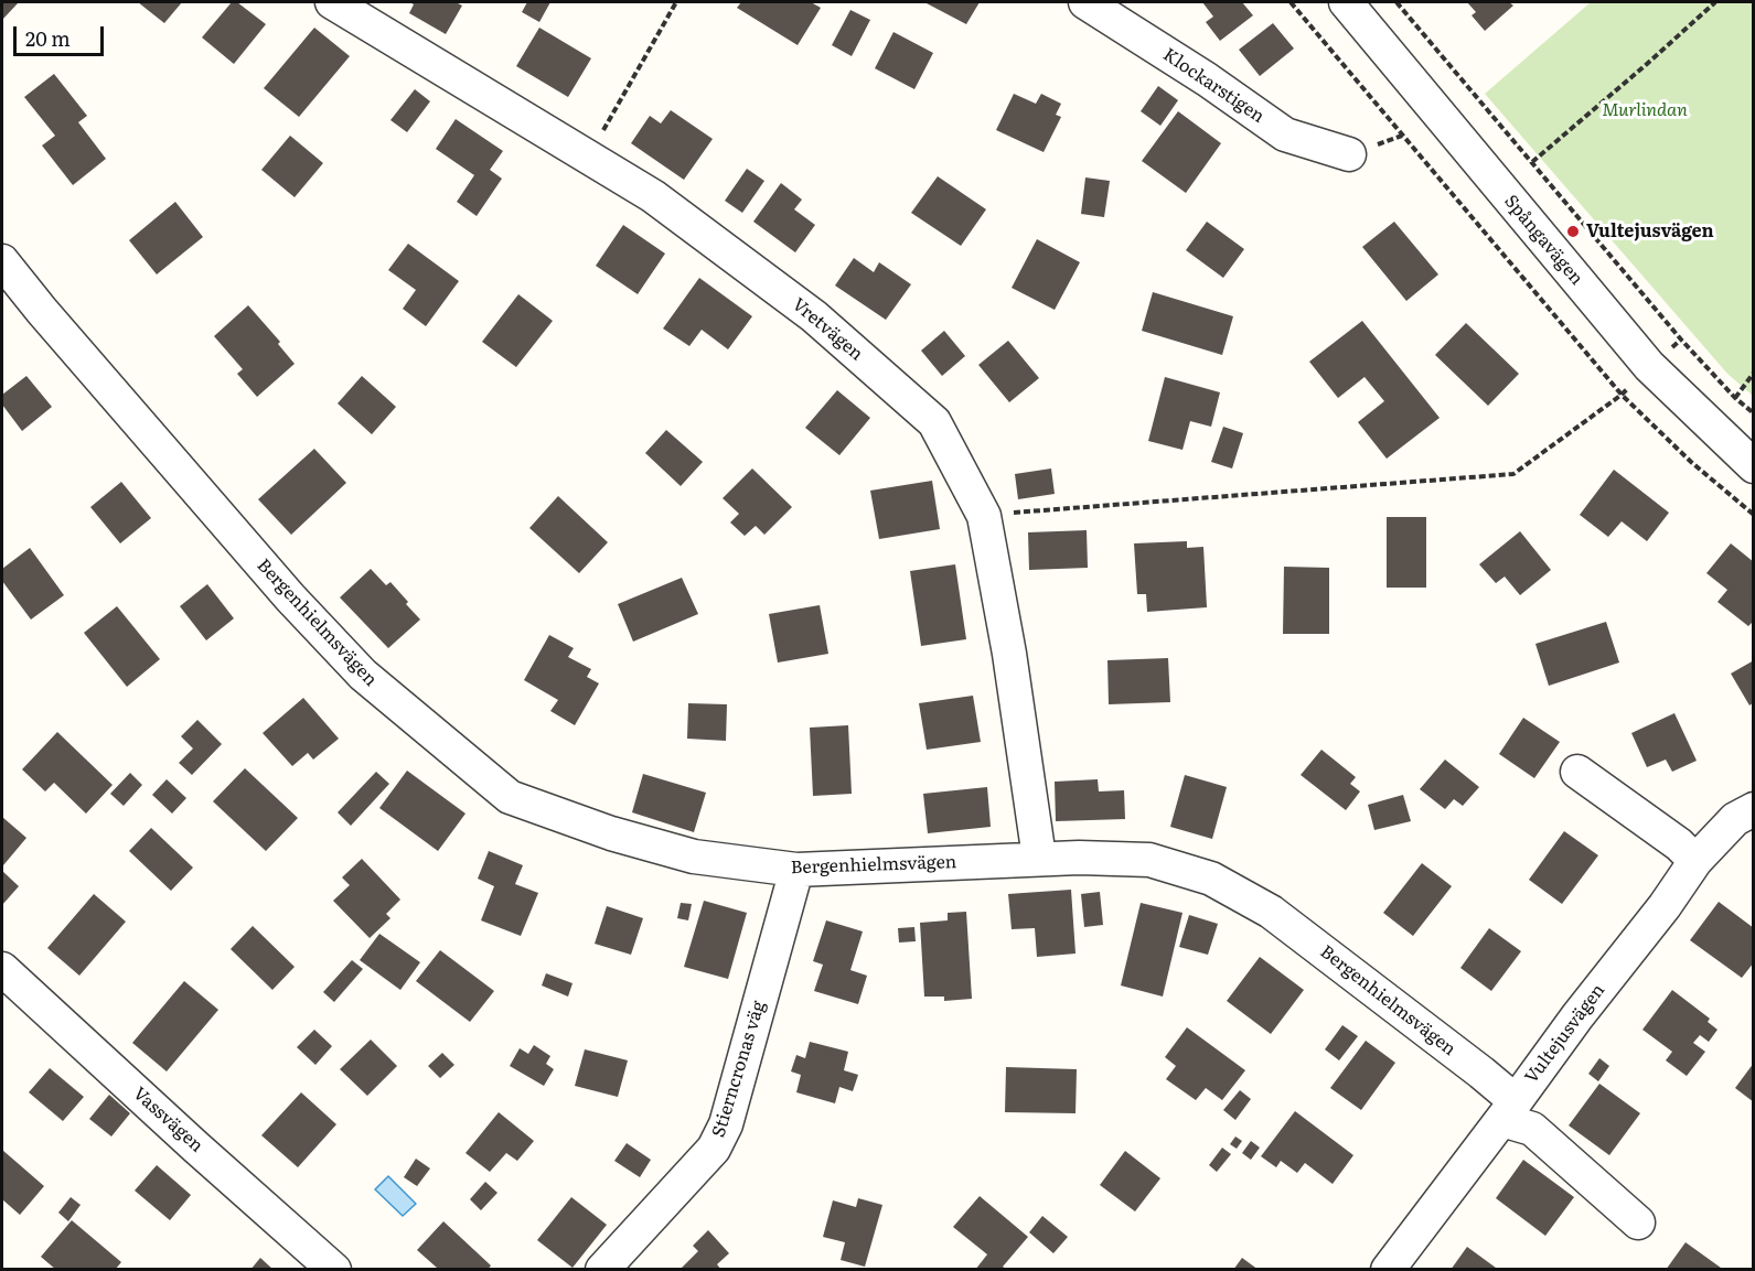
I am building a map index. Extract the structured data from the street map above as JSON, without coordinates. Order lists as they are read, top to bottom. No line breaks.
{"streets":{"street":["Klockarstigen","Spångavägen","Vretvägen","Bergenhielmsvägen","Vultejusvägen","Stierncronas väg","Vassvägen"]},"crossings":[["Vretvägen","Bergenhielmsvägen"],["Bergenhielmsvägen","Vultejusvägen"],["Bergenhielmsvägen","Stierncronas väg"]],"parks":["Murlindan"],"places":["Vultejusvägen"],"scale_bar":"20 m"}
